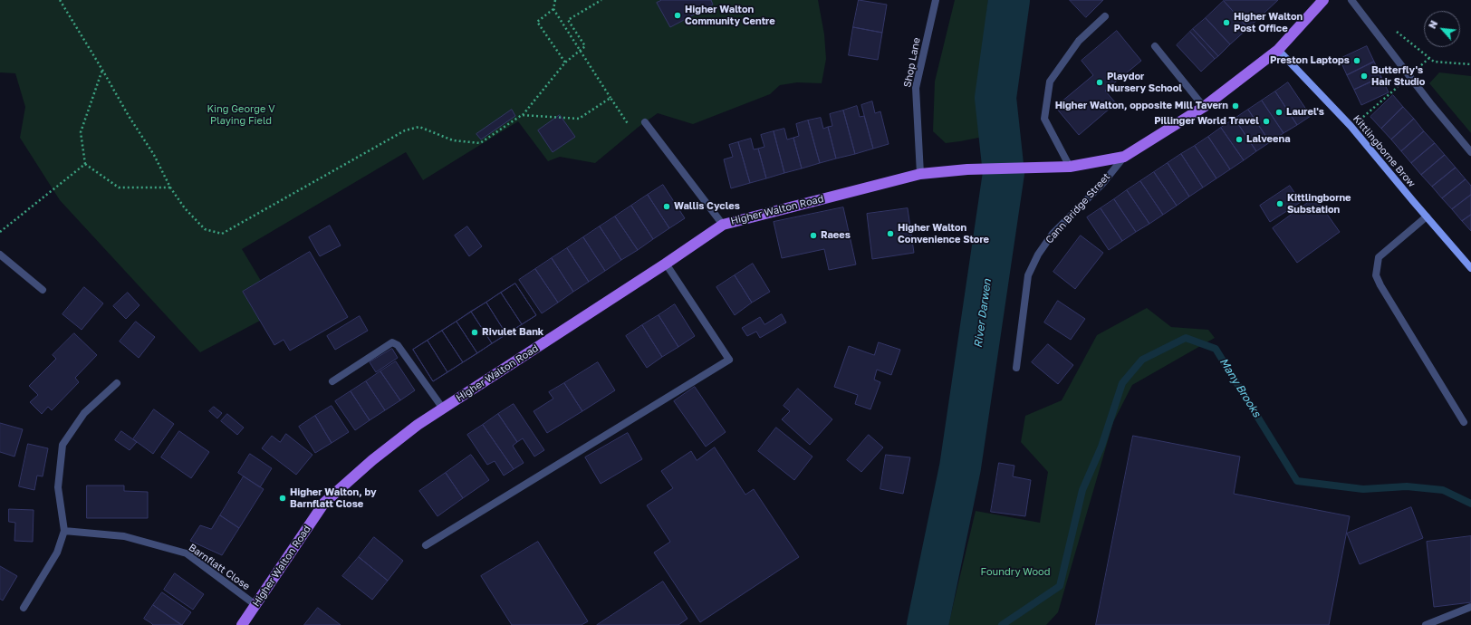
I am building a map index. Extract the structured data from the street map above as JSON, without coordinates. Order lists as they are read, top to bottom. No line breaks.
{"streets":{"main road":["Cann Bridge Street","Higher Walton Road"],"street":["Shop Lane","Kittlingborne Brow","Barnflatt Close"]},"crossings":[["Shop Lane","Cann Bridge Street"],["Shop Lane","Higher Walton Road"],["Kittlingborne Brow","Cann Bridge Street"],["Cann Bridge Street","Higher Walton Road"],["Higher Walton Road","Barnflatt Close"]],"water":["River Darwen","Many Brooks"],"parks":["King George V Playing Field","Foundry Wood"],"places":["Higher Walton Community Centre","Higher Walton Post Office","Preston Laptops","Butterfly's Hair Studio","Playdor Nursery School","Higher Walton, opposite Mill Tavern","Laurel's","Pillinger World Travel","Lalveena","Kittlingborne Substation","Wallis Cycles","Higher Walton Convenience Store","Raees","Rivulet Bank","Higher Walton, by Barnflatt Close"],"north":"top left"}
